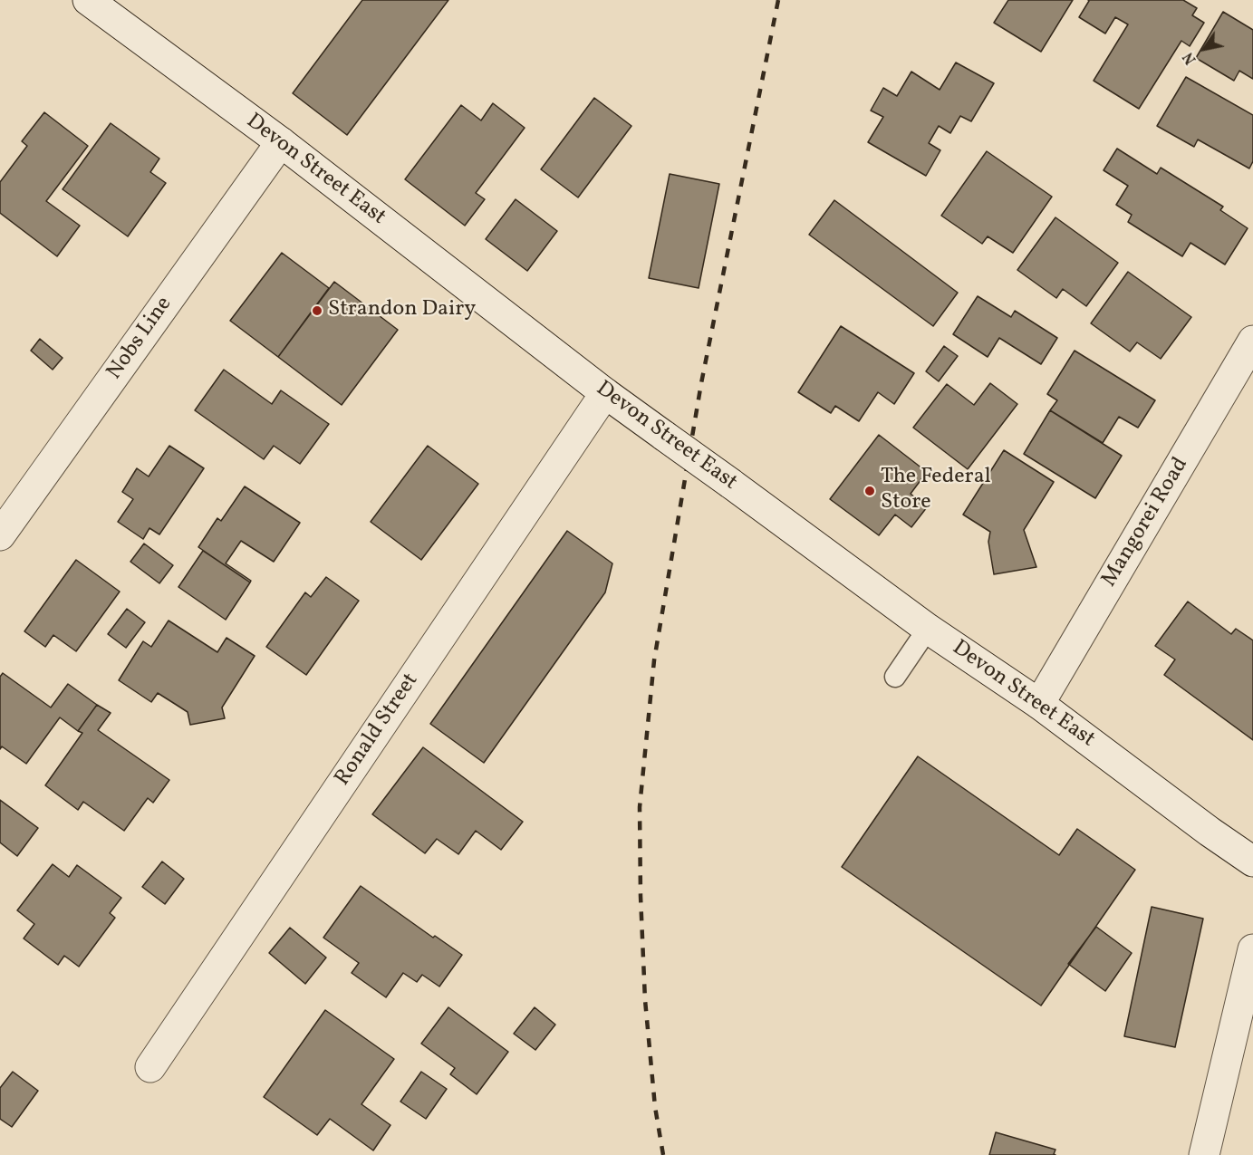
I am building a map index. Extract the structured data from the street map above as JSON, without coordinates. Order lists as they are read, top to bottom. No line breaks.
{"streets":{"street":["Devon Street East","Nobs Line","Mangorei Road","Ronald Street"]},"crossings":[["Devon Street East","Nobs Line"],["Devon Street East","Mangorei Road"],["Devon Street East","Ronald Street"]],"places":["Strandon Dairy","The Federal Store"],"north":"bottom left"}
